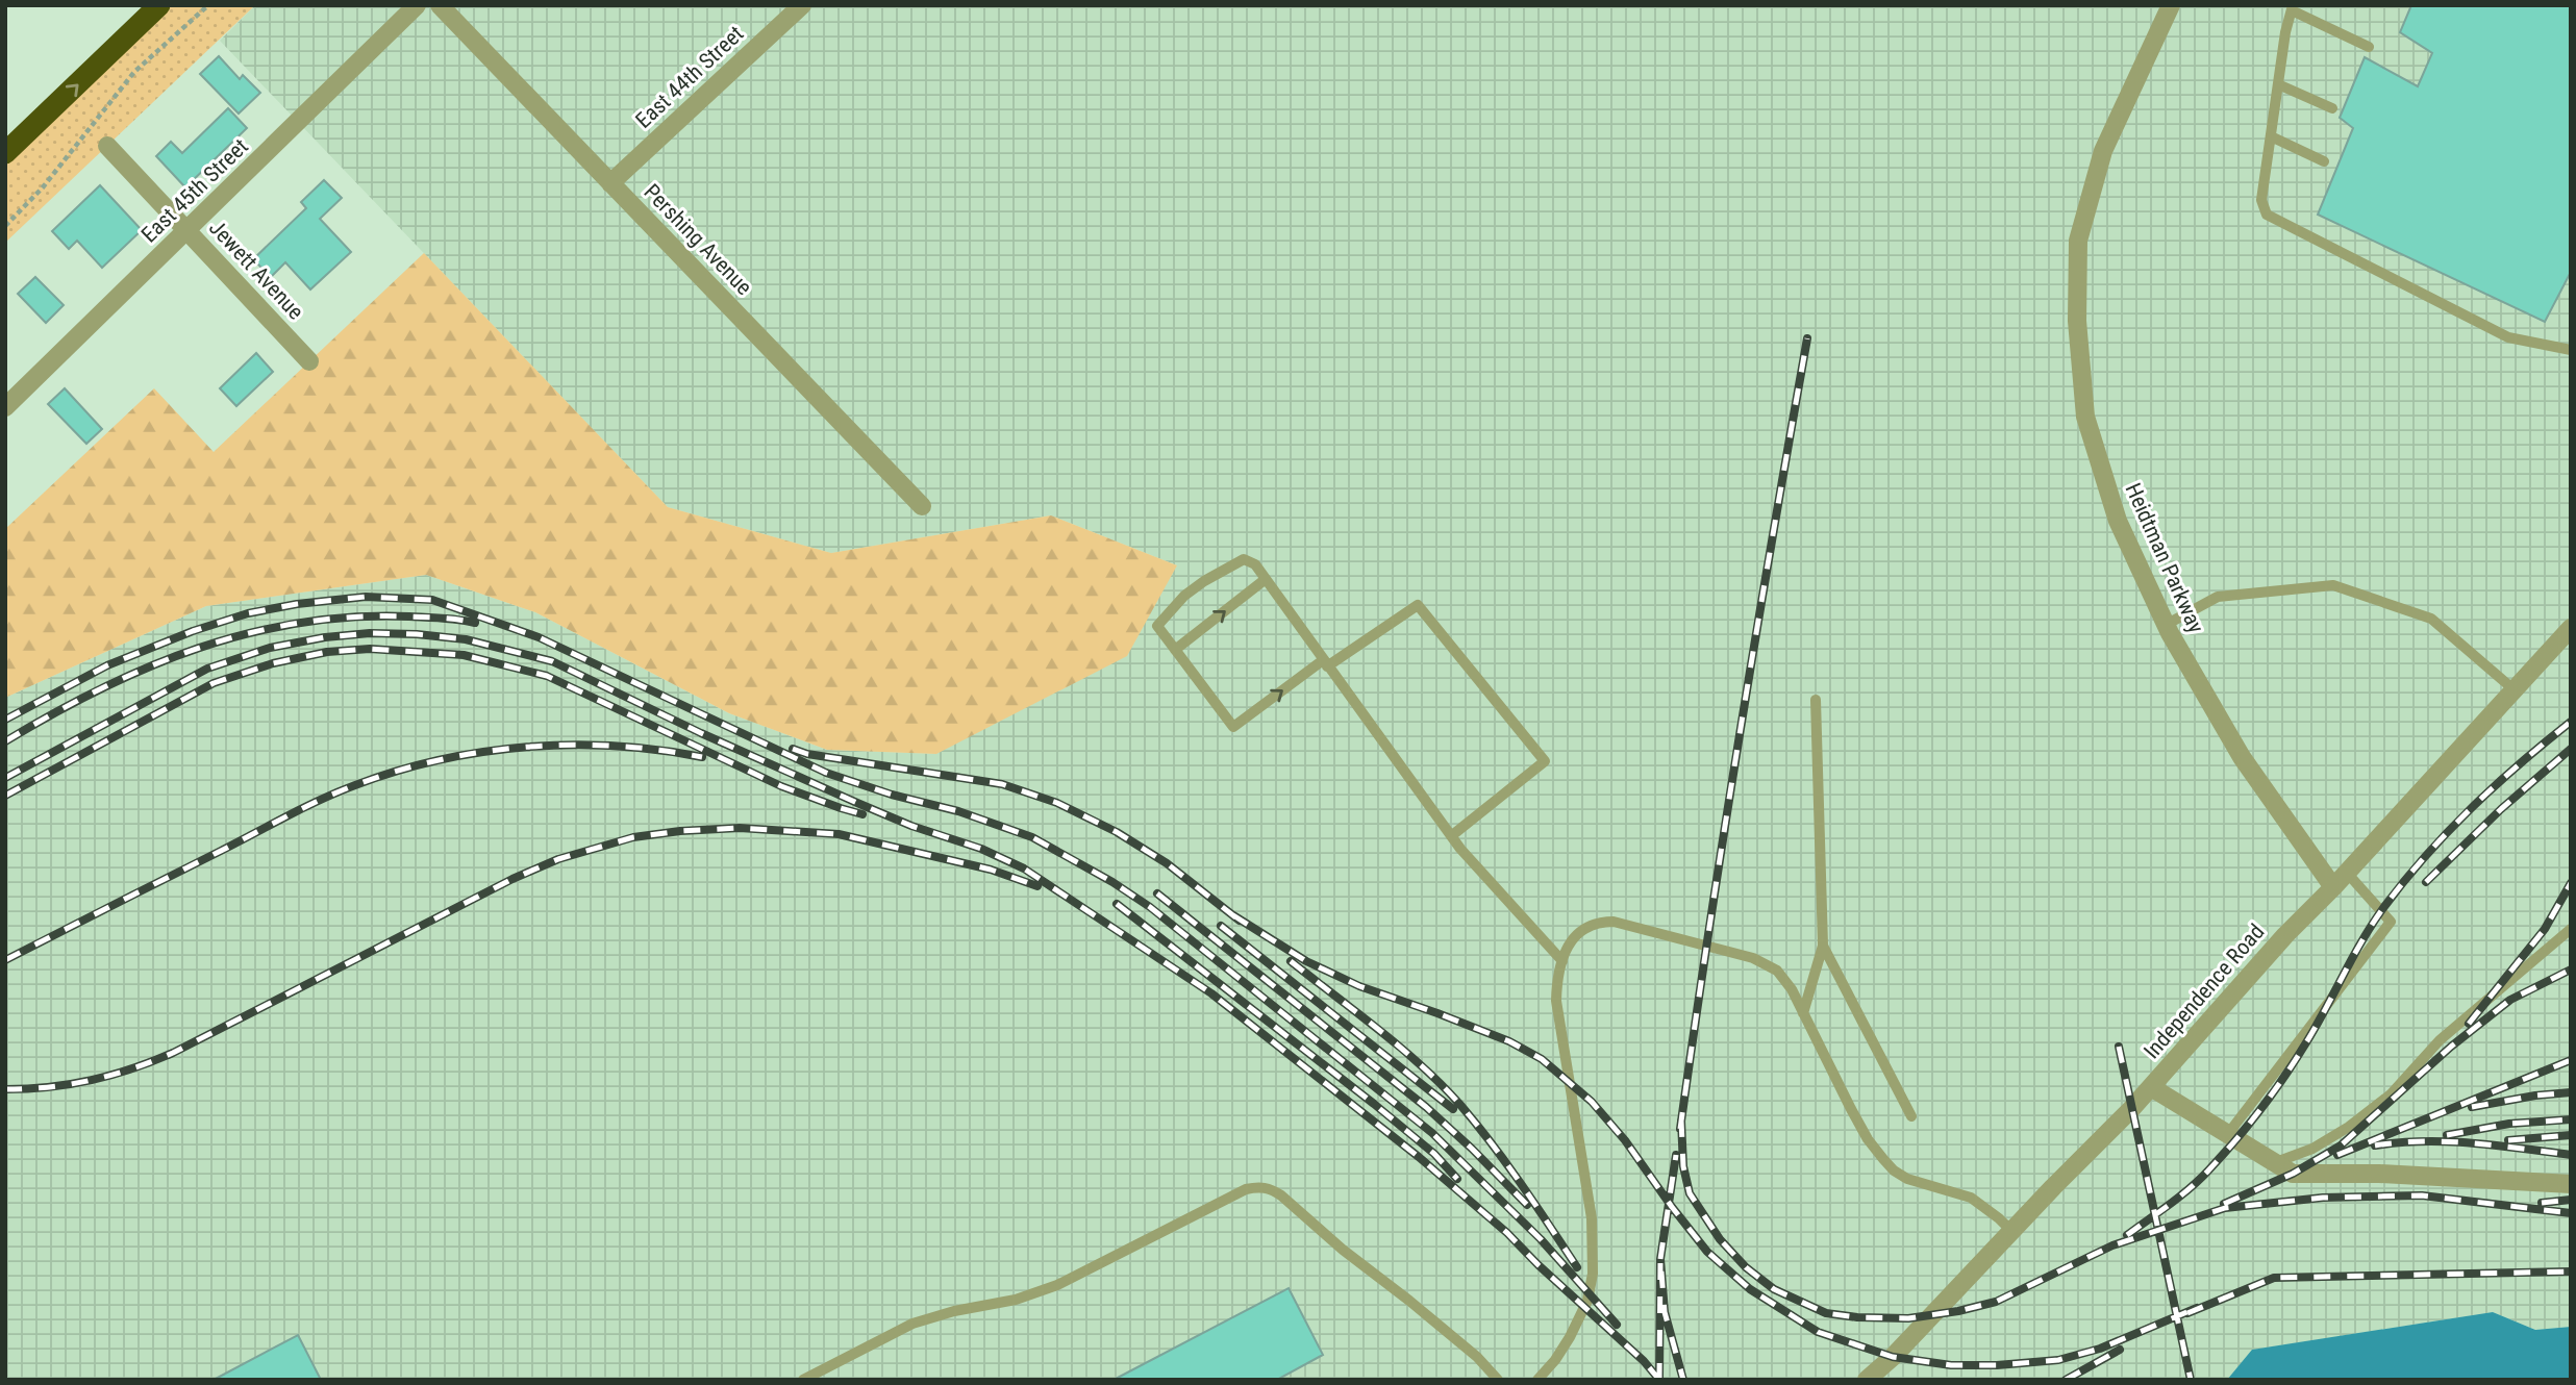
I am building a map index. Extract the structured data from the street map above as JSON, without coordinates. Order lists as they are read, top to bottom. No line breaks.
{"streets":{"street":["East 44th Street","East 45th Street","Pershing Avenue","Jewett Avenue","Heidtman Parkway","Independence Road"]},"crossings":[["East 44th Street","Pershing Avenue"],["East 45th Street","Jewett Avenue"],["Heidtman Parkway","Independence Road"]]}
